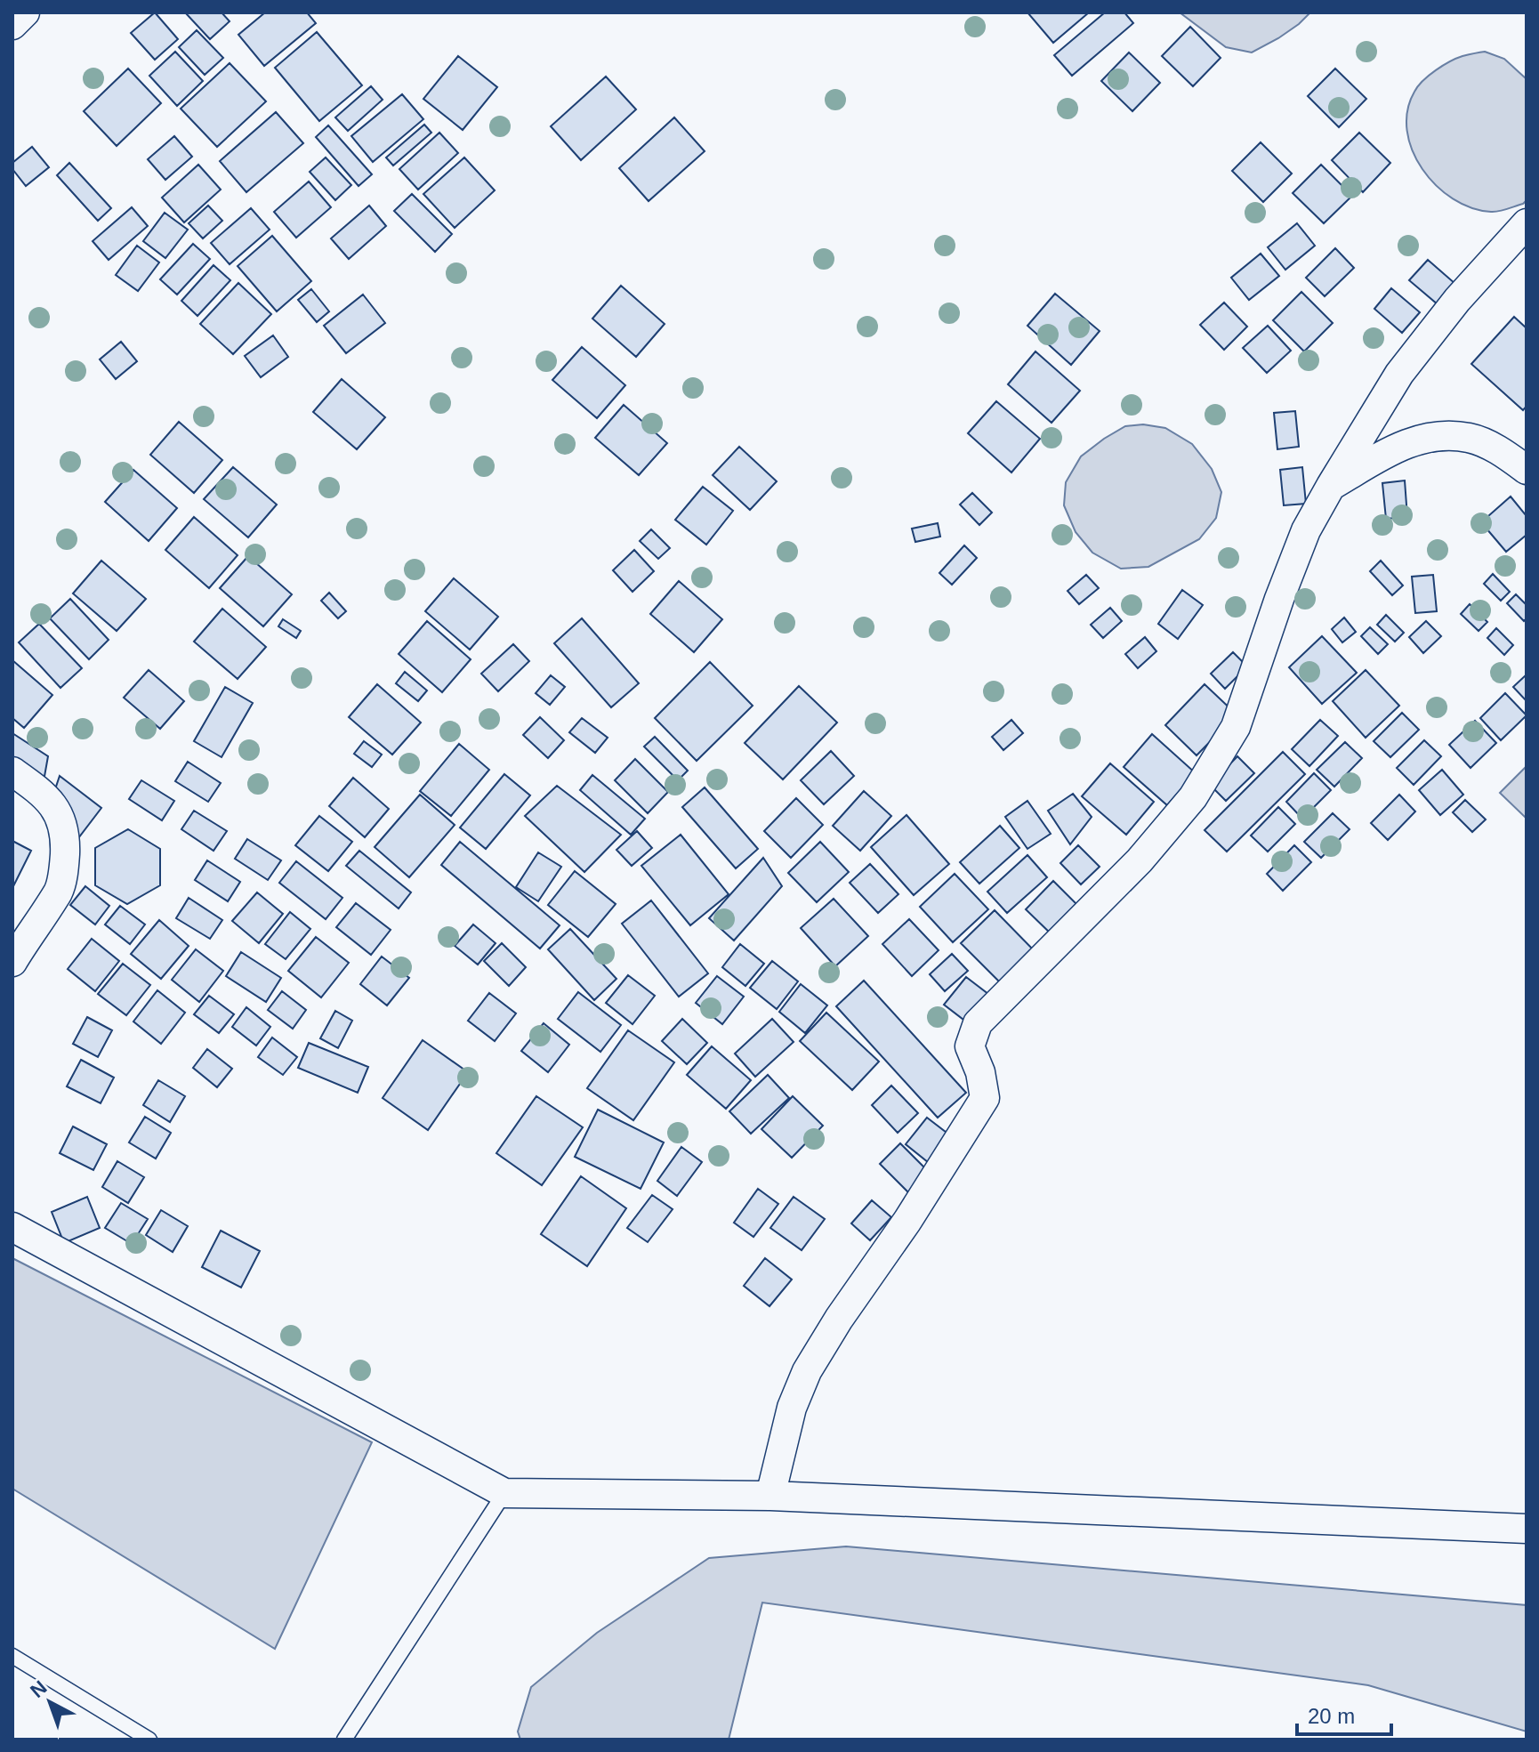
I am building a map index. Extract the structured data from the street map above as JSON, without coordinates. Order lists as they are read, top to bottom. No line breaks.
{"scale_bar":"20 m","north":"top left"}
